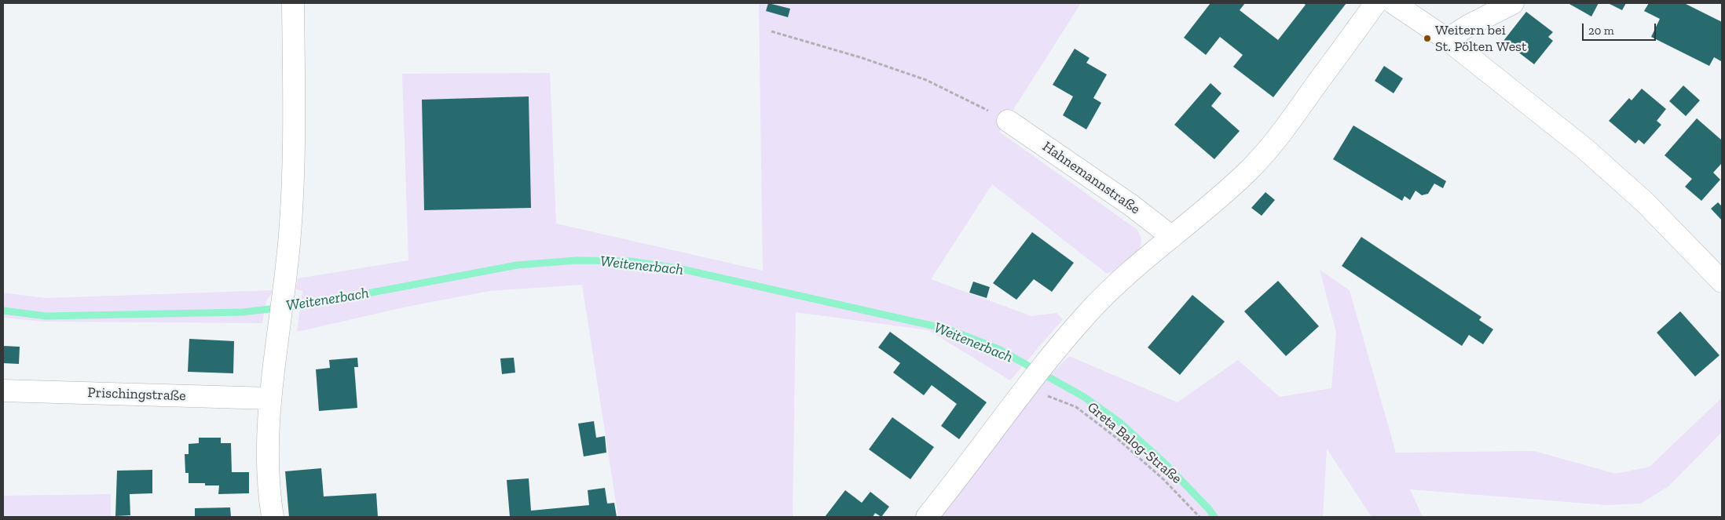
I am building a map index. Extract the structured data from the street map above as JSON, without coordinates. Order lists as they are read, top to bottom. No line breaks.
{"streets":{"street":["Hahnemannstraße","Prischingstraße"],"path":["Greta Balog-Straße"]},"water":["Weitenerbach"],"places":["Weitern bei St. Pölten West"],"scale_bar":"20 m"}
